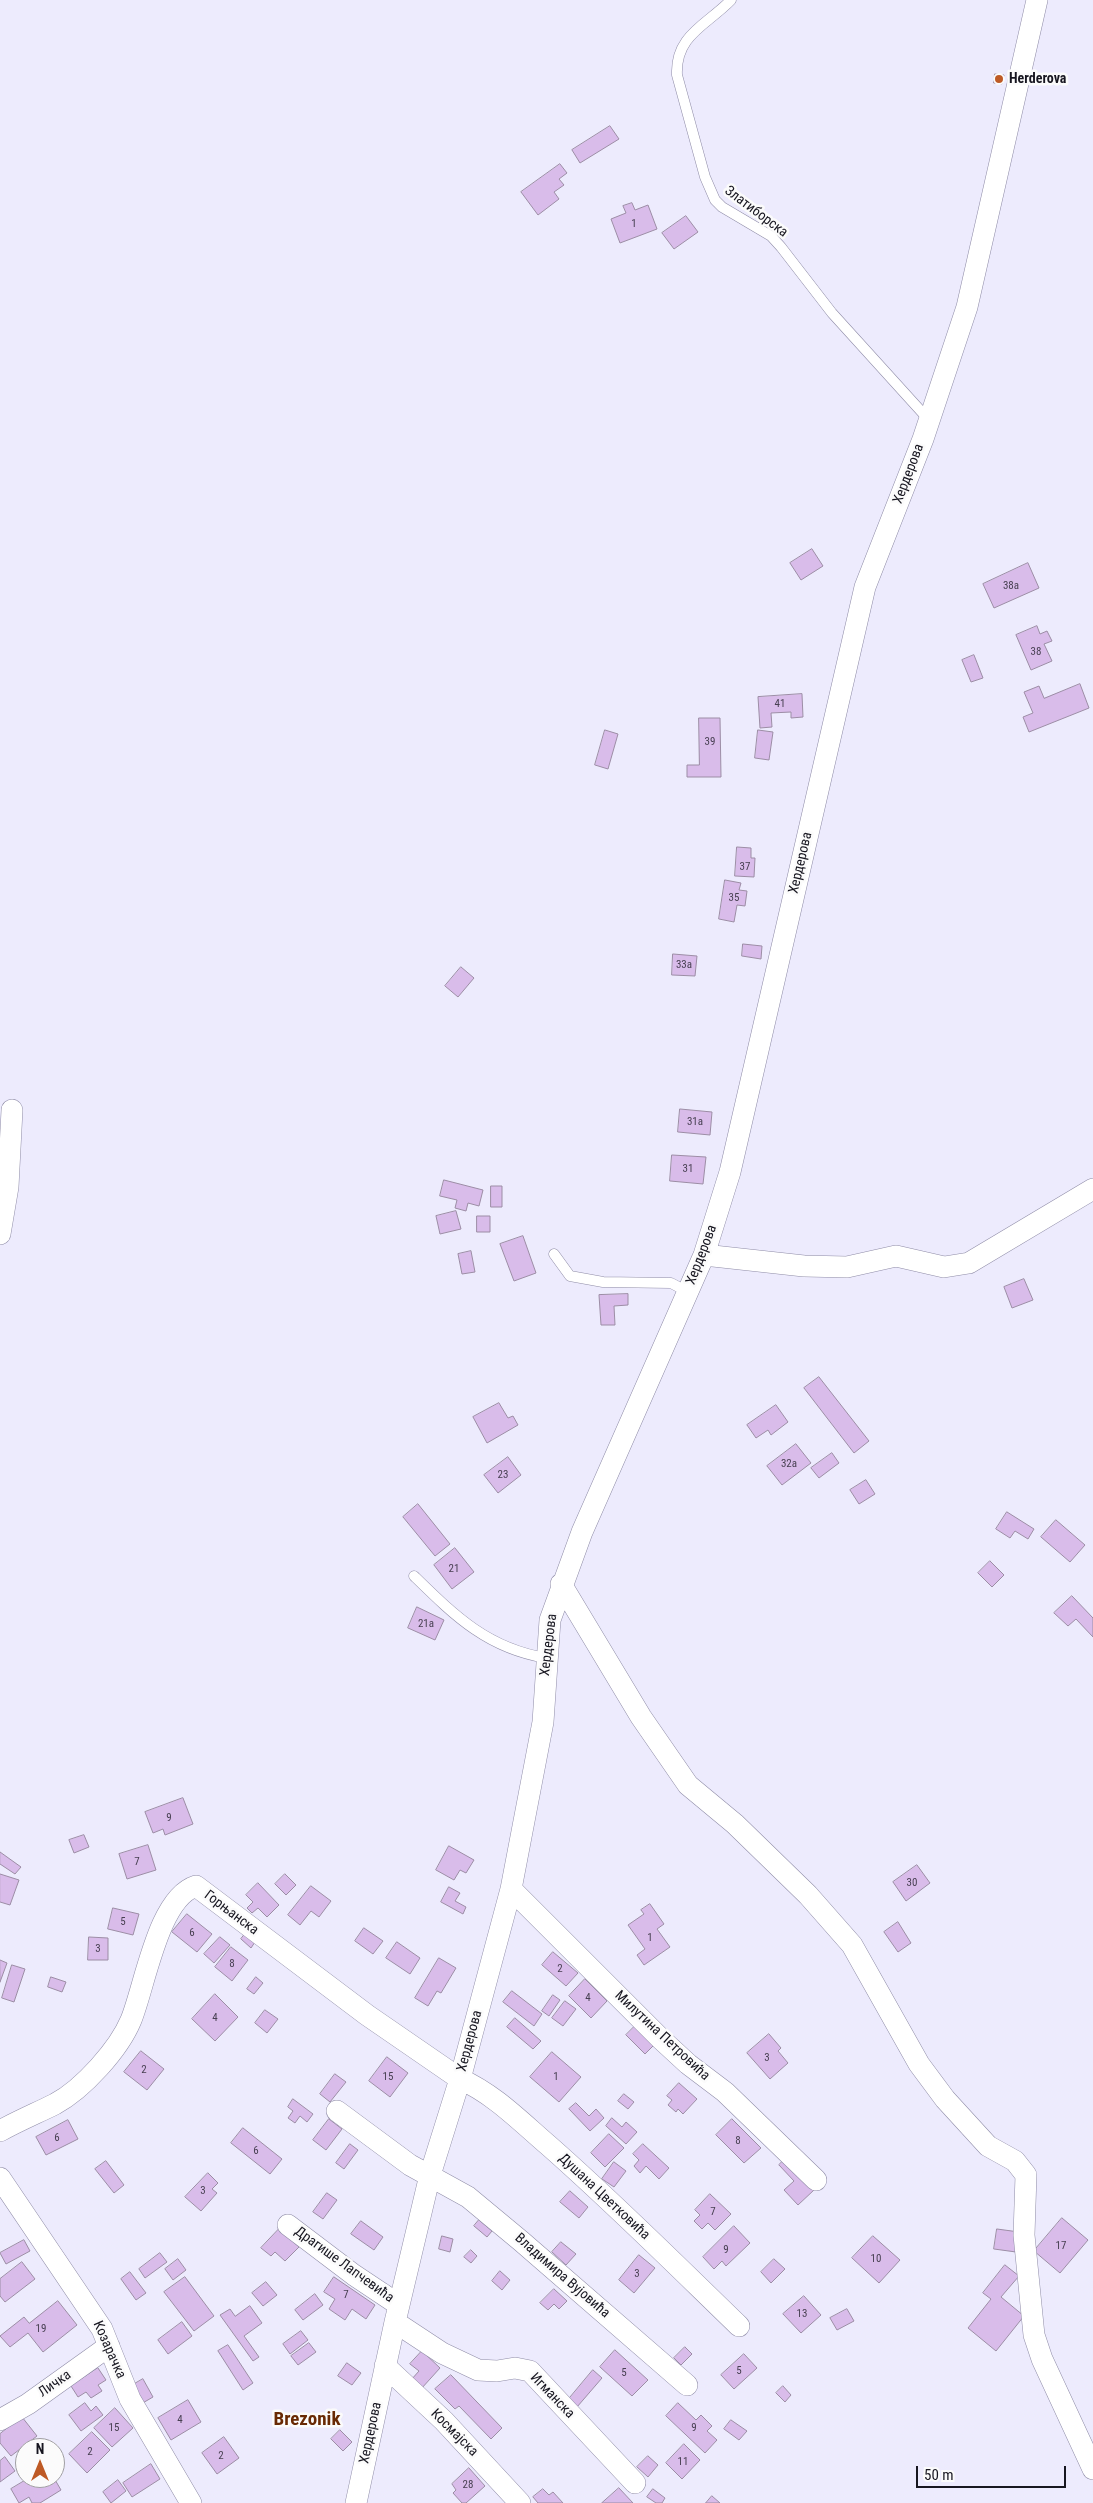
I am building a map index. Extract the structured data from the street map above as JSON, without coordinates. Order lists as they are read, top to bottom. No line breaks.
{"streets":{"street":["Хердерова","Горњанска","Милутина Петровића","Душана Цветковића","Драгише Лапчевића","Владимира Вујовића","Козарачка","Личка","Игманска","Космајска"],"lane":["Златиборска"]},"crossings":[["Златиборска","Хердерова"],["Хердерова","Горњанска"],["Хердерова","Милутина Петровића"],["Хердерова","Душана Цветковића"],["Хердерова","Драгише Лапчевића"],["Хердерова","Владимира Вујовића"],["Хердерова","Игманска"],["Хердерова","Космајска"],["Горњанска","Душана Цветковића"],["Драгише Лапчевића","Игманска"],["Козарачка","Личка"]],"districts":["Brezonik"],"places":["Herderova"],"house_numbers":["1","38a","38","41","39","37","35","33a","31a","31","32a","23","21","21a","9","7","30","5","6","1","3","8","2","4","4","3","2","15","1","6","8","6","3","7","17","9","10","3","7","13","19","5","5","4","15","9","2","2","11","28"],"scale_bar":"50 m","north":"top"}
